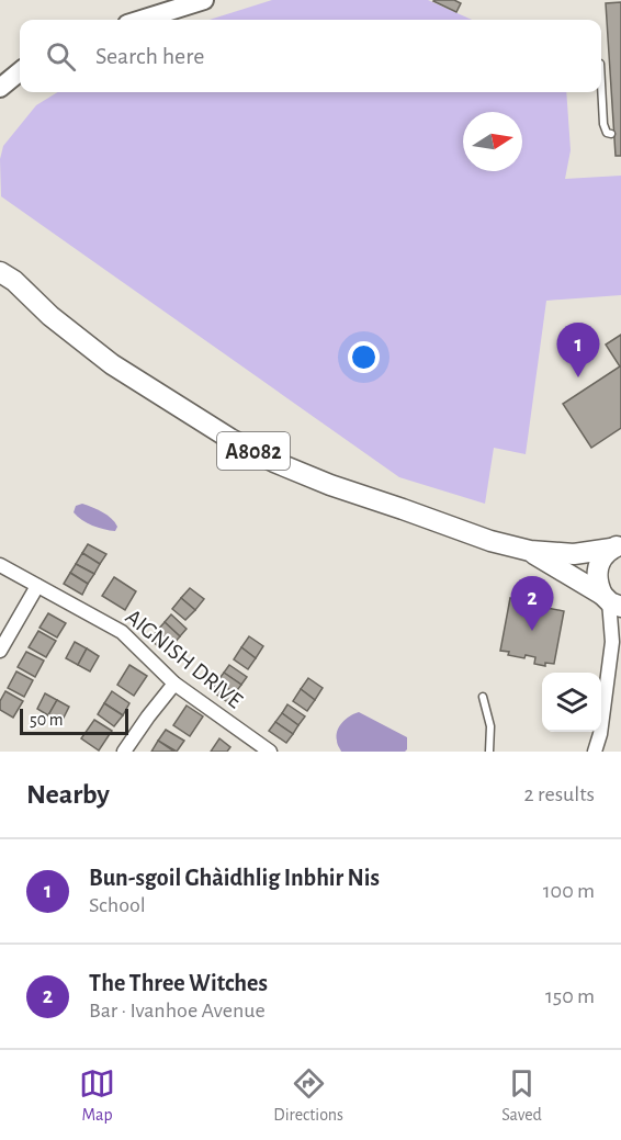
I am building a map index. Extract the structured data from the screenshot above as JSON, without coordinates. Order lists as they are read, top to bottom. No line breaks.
{"streets":{"main road":["A8082"],"street":["AIGNISH DRIVE"]},"scale_bar":"50 m","north":"right","page":{"search":"Search here","pins":["1","2"],"scale":"50 m","heading":["Nearby","2 results"],"list":[{"mark":"1","name":"Bun-sgoil Ghàidhlig Inbhir Nis","note":"School","value":"100 m"},{"mark":"2","name":"The Three Witches","note":"Bar · Ivanhoe Avenue","value":"150 m"}],"nav":["Map","Directions","Saved"]}}
